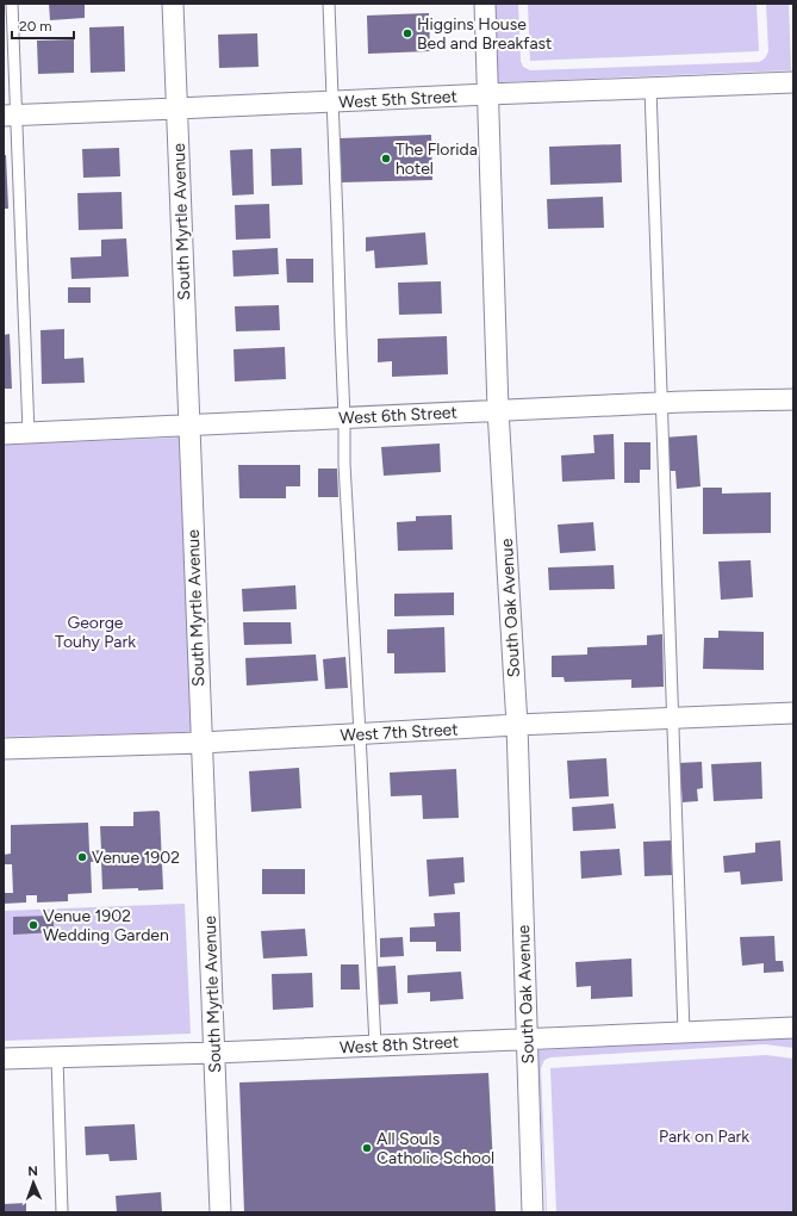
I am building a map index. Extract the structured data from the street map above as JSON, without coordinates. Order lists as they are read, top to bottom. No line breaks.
{"streets":{"street":["West 5th Street","South Myrtle Avenue","West 6th Street","South Oak Avenue","West 7th Street","West 8th Street"]},"crossings":[["West 5th Street","South Myrtle Avenue"],["West 5th Street","South Oak Avenue"],["South Myrtle Avenue","West 6th Street"],["South Myrtle Avenue","West 7th Street"],["South Myrtle Avenue","West 8th Street"],["West 6th Street","South Oak Avenue"],["South Oak Avenue","West 7th Street"],["South Oak Avenue","West 8th Street"]],"parks":["George Touhy Park","Park on Park"],"places":["Higgins House Bed and Breakfast","The Florida hotel","Venue 1902","Venue 1902 Wedding Garden","All Souls Catholic School"],"scale_bar":"20 m","north":"top"}
